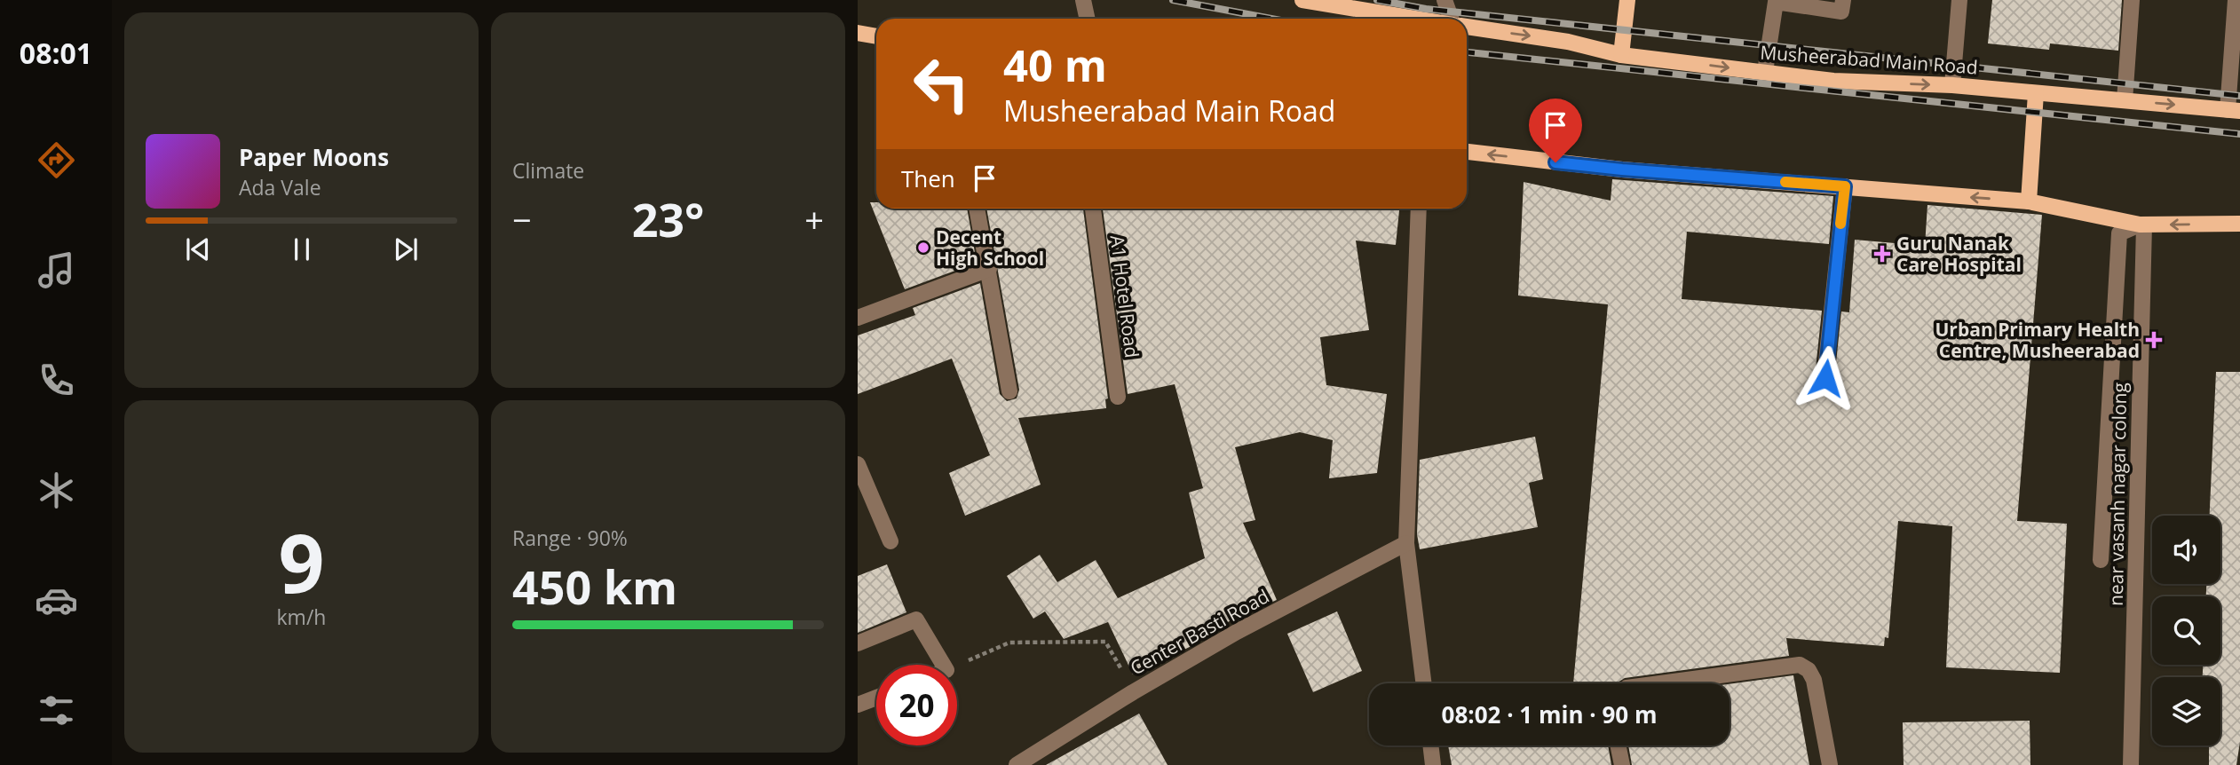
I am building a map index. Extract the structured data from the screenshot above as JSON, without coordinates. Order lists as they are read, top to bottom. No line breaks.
{"streets":{"main road":["Musheerabad Main Road"],"street":["A1 Hotel Road","near vasanh nagar colong","Center Basti Road"]},"places":{"other":["Decent High School"],"health":["Guru Nanak Care Hospital","Urban Primary Health Centre, Musheerabad"]},"page":{"tabs":"08:01","tile":["Climate",["9","km/h"],["Range · 90%","450 km"]],"turn":["40 m","Musheerabad Main Road"],"song":["Paper Moons","Ada Vale"],"then":"Then","heat":["−","23°","+"],"limit":"20","trip":"08:02 · 1 min · 90 m"}}
